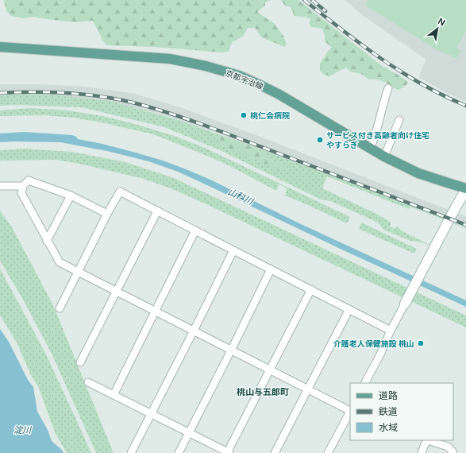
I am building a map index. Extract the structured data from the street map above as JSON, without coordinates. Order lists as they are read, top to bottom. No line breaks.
{"streets":{"main road":["京都宇治線"]},"districts":["桃山与五郎町"],"water":["山科川","淀川"],"places":["桃仁会病院","サービス付き高齢者向け住宅 やすらぎ","介護老人保健施設 桃山"],"legend":["道路","鉄道","水域"],"north":"top right"}
